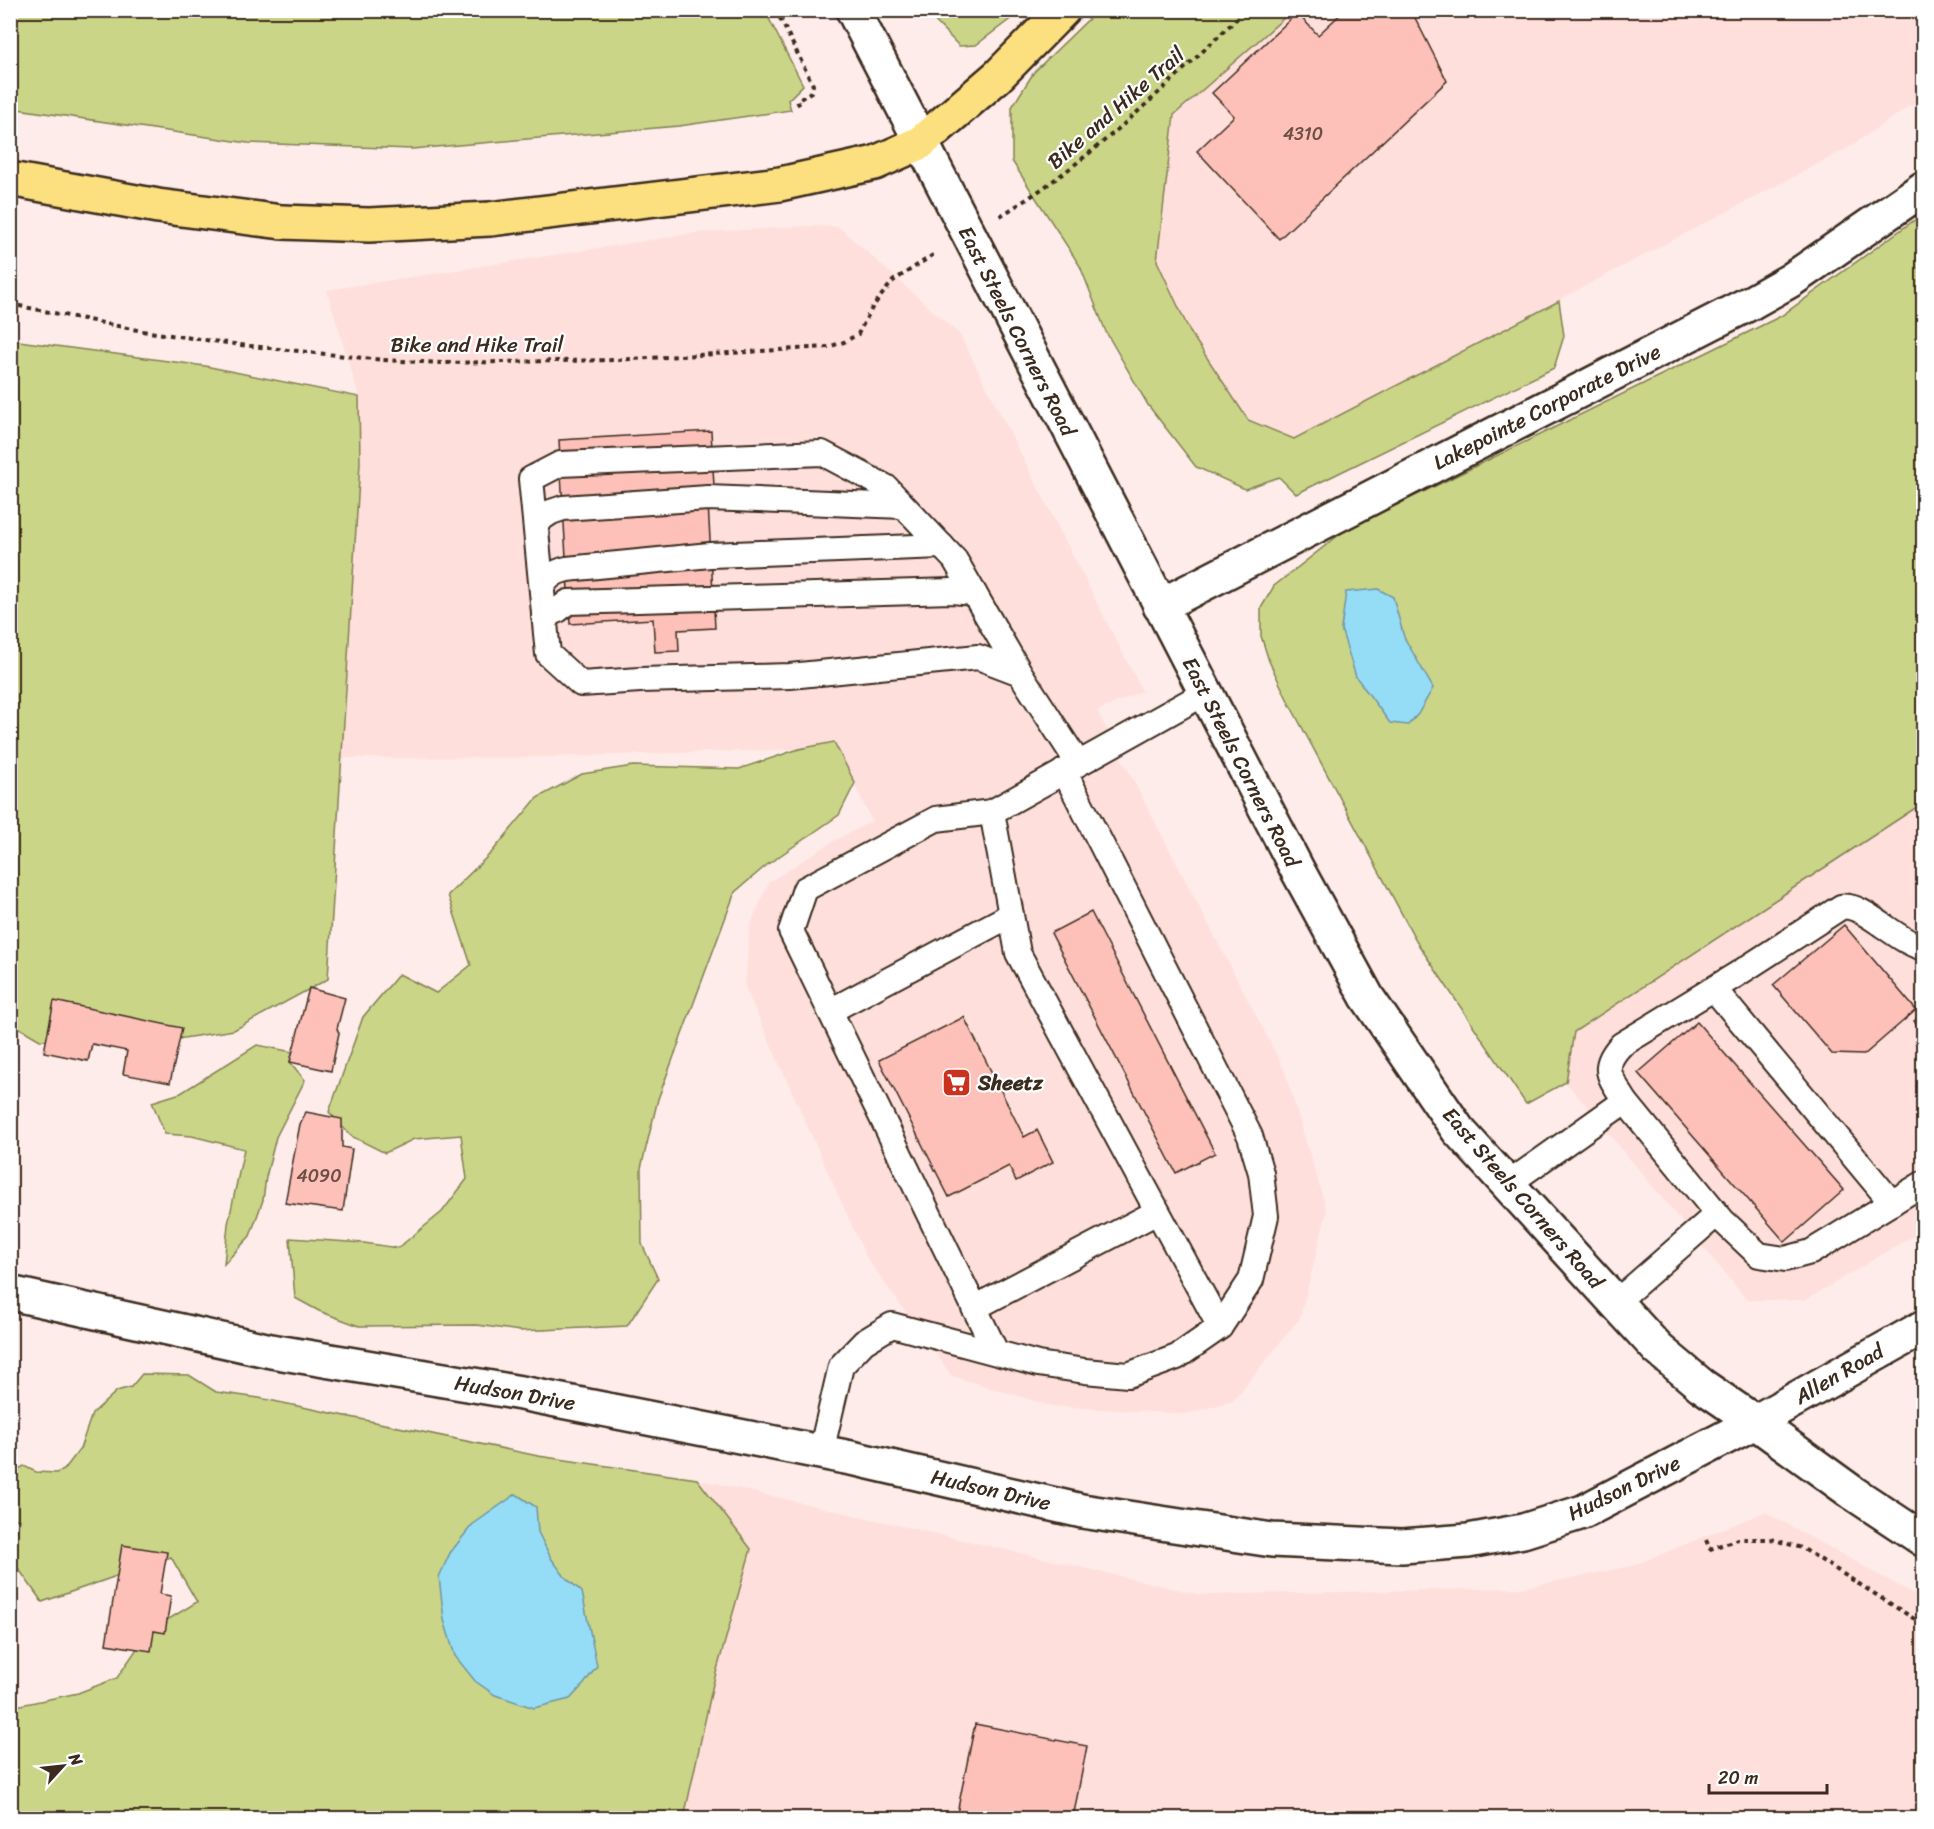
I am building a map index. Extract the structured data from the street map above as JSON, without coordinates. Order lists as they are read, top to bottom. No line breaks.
{"streets":{"street":["East Steels Corners Road","Lakepointe Corporate Drive","Allen Road","Hudson Drive"],"path":["Bike and Hike Trail"]},"crossings":[["East Steels Corners Road","Lakepointe Corporate Drive"],["East Steels Corners Road","Allen Road"],["East Steels Corners Road","Hudson Drive"],["Allen Road","Hudson Drive"]],"places":{"supermarket":["Sheetz"]},"house_numbers":["4310","4090"],"scale_bar":"20 m","north":"top right"}
